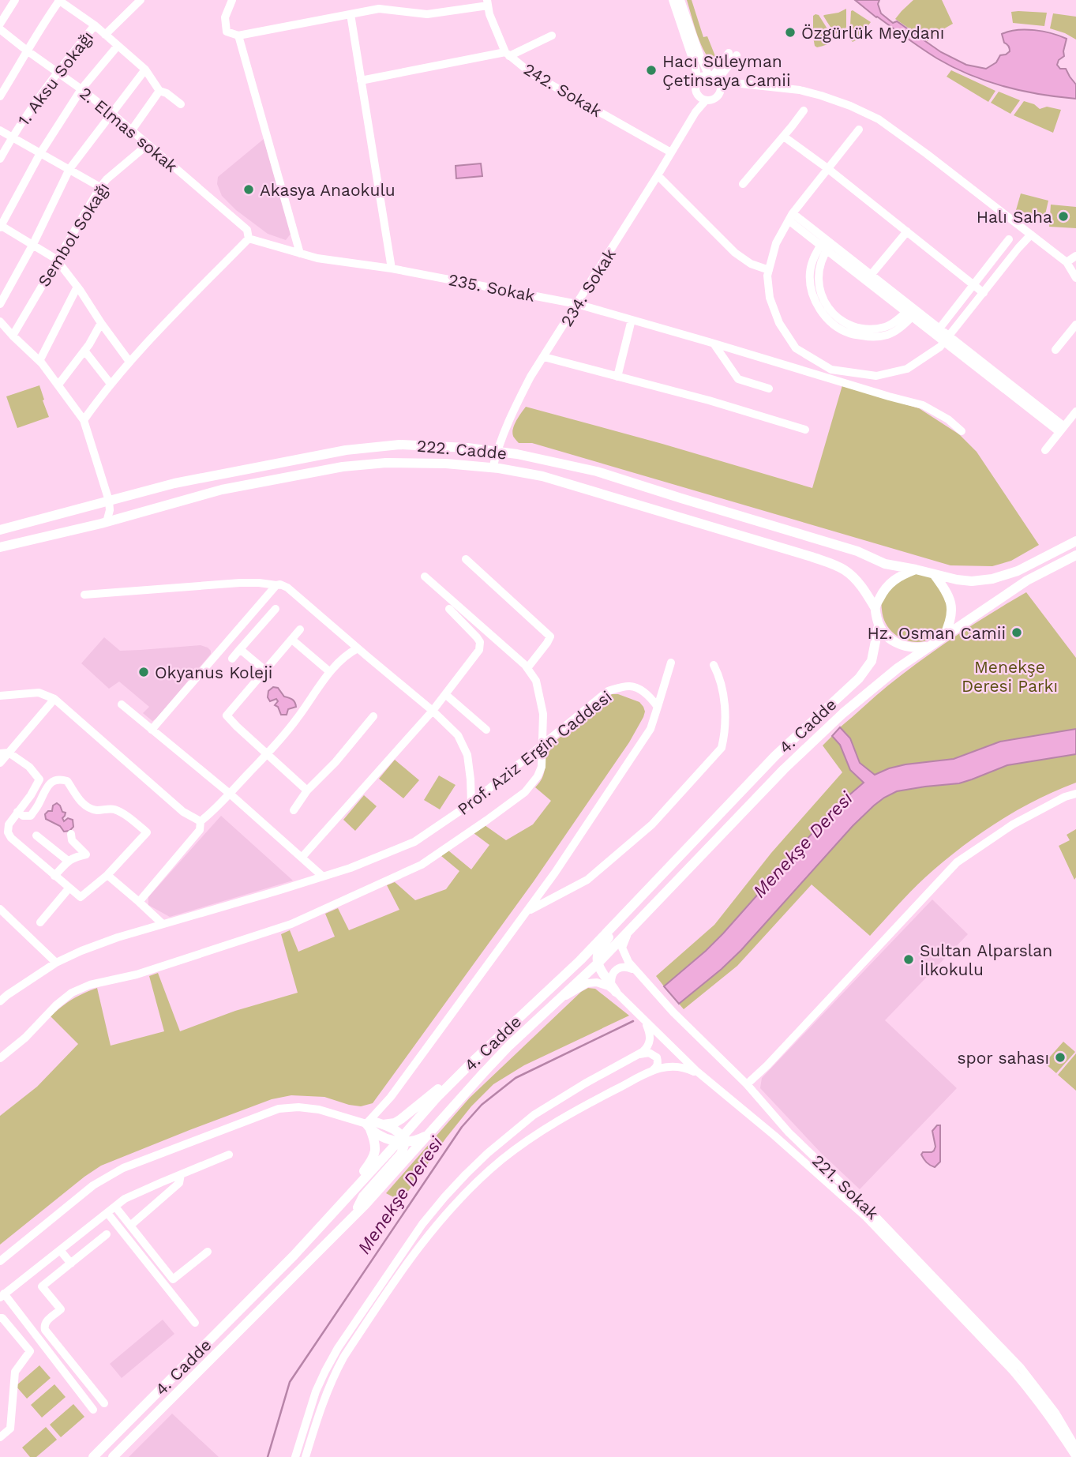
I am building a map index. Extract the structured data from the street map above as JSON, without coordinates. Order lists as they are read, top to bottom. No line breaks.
{"streets":{"main road":["222. Cadde","4. Cadde"],"street":["1. Aksu Sokağı","242. Sokak","2. Elmas sokak","Sembol Sokağı","235. Sokak","234. Sokak","Prof. Aziz Ergin Caddesi","221. Sokak"]},"crossings":[["1. Aksu Sokağı","2. Elmas sokak"],["242. Sokak","234. Sokak"],["2. Elmas sokak","Sembol Sokağı"],["2. Elmas sokak","235. Sokak"],["235. Sokak","234. Sokak"],["234. Sokak","222. Cadde"],["222. Cadde","4. Cadde"],["4. Cadde","221. Sokak"]],"water":["Menekşe Deresi"],"parks":["Menekşe Deresi Parkı"],"places":["Özgürlük Meydanı","Hacı Süleyman Çetinsaya Camii","Akasya Anaokulu","Halı Saha","Hz. Osman Camii","Okyanus Koleji","Sultan Alparslan İlkokulu","spor sahası"]}
